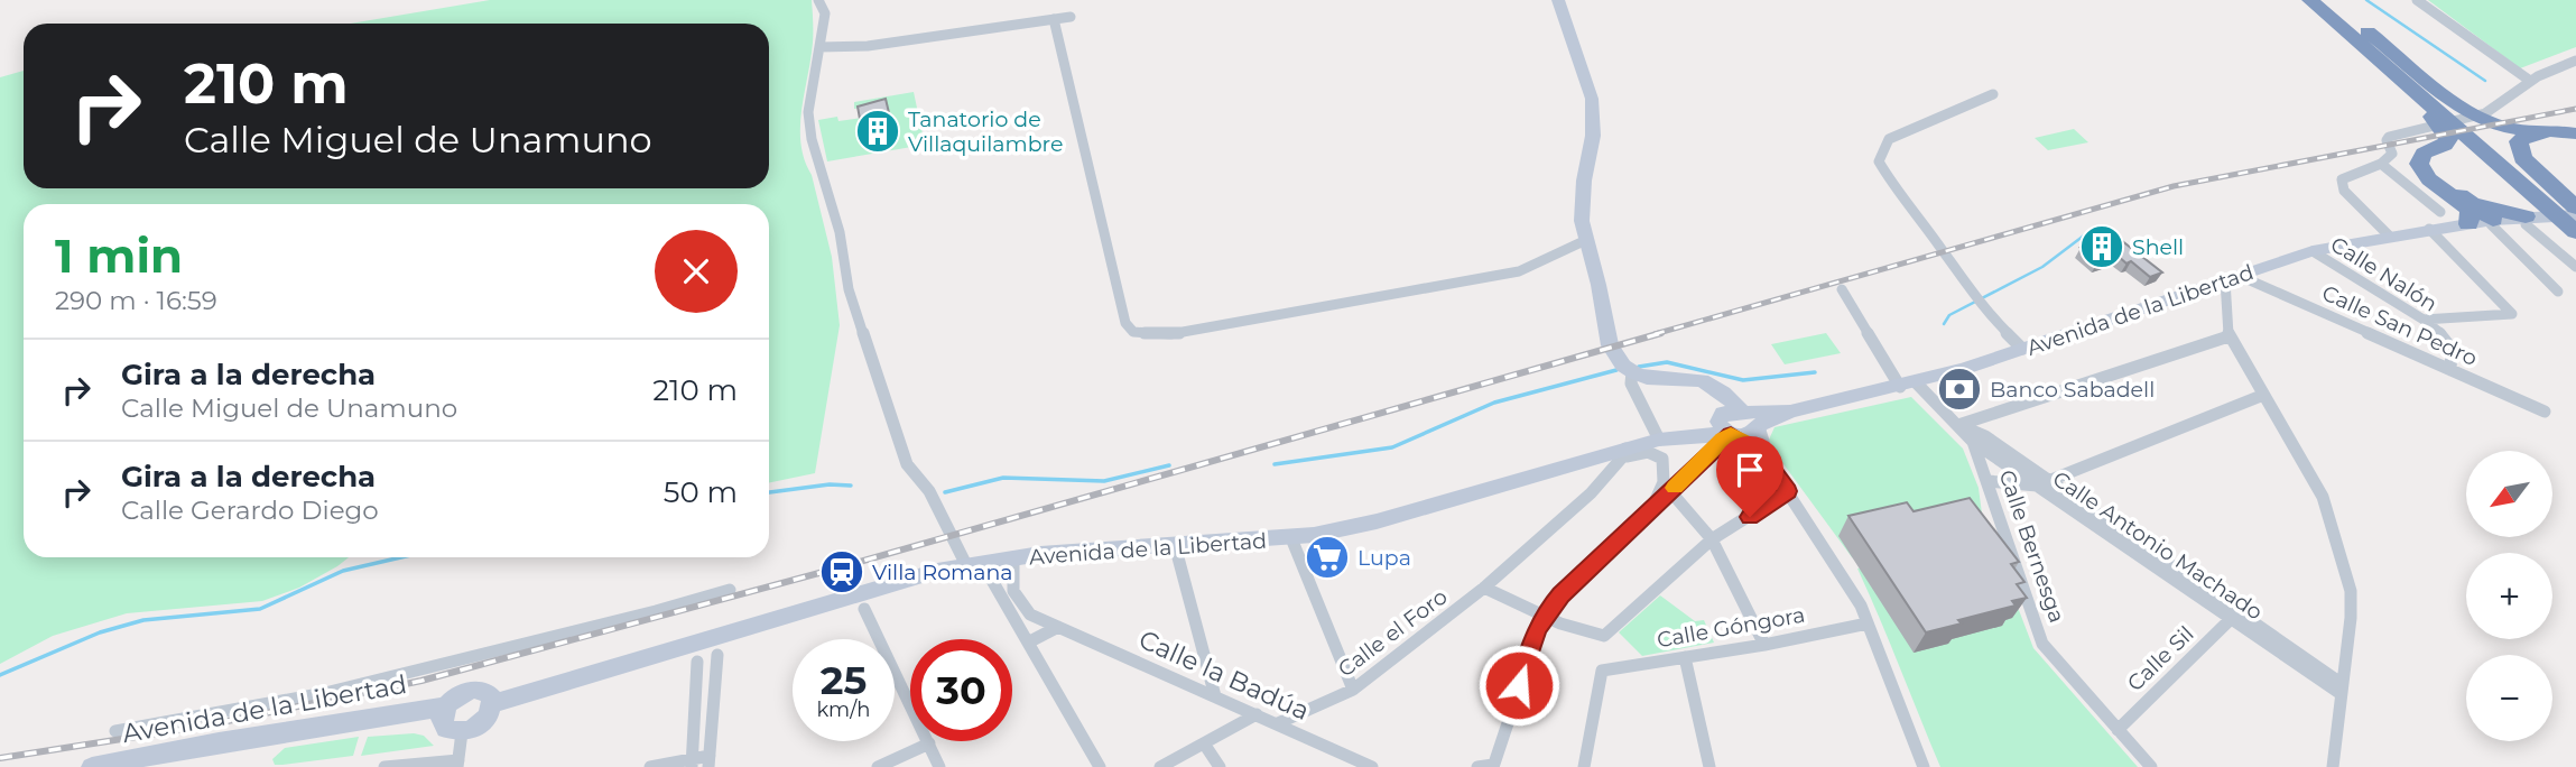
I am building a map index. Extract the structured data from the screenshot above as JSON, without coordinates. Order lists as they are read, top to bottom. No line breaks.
{"streets":{"main road":["Avenida de la Libertad"],"street":["Calle Nalón","Calle San Pedro","Calle Antonio Machado","Calle Bernesga","Calle Góngora","Calle el Foro","Calle Sil","Calle la Badúa"]},"crossings":[["Calle Nalón","Avenida de la Libertad"],["Calle Nalón","Calle San Pedro"],["Avenida de la Libertad","Calle San Pedro"],["Avenida de la Libertad","Calle Antonio Machado"],["Avenida de la Libertad","Calle el Foro"],["Calle Antonio Machado","Calle Bernesga"],["Calle Antonio Machado","Calle Sil"],["Calle Bernesga","Calle Sil"],["Calle el Foro","Calle la Badúa"]],"places":{"building":["Tanatorio de Villaquilambre","Shell"],"bank":["Banco Sabadell"],"supermarket":["Lupa"],"station":["Villa Romana"]},"north":"bottom left","page":{"turn":["210 m","Calle Miguel de Unamuno"],"heading":["1 min","290 m · 16:59"],"list":[{"name":"Gira a la derecha","note":"Calle Miguel de Unamuno","value":"210 m"},{"name":"Gira a la derecha","note":"Calle Gerardo Diego","value":"50 m"}],"map_buttons":["+","−"],"speed":"25 km/h","limit":"30"}}
